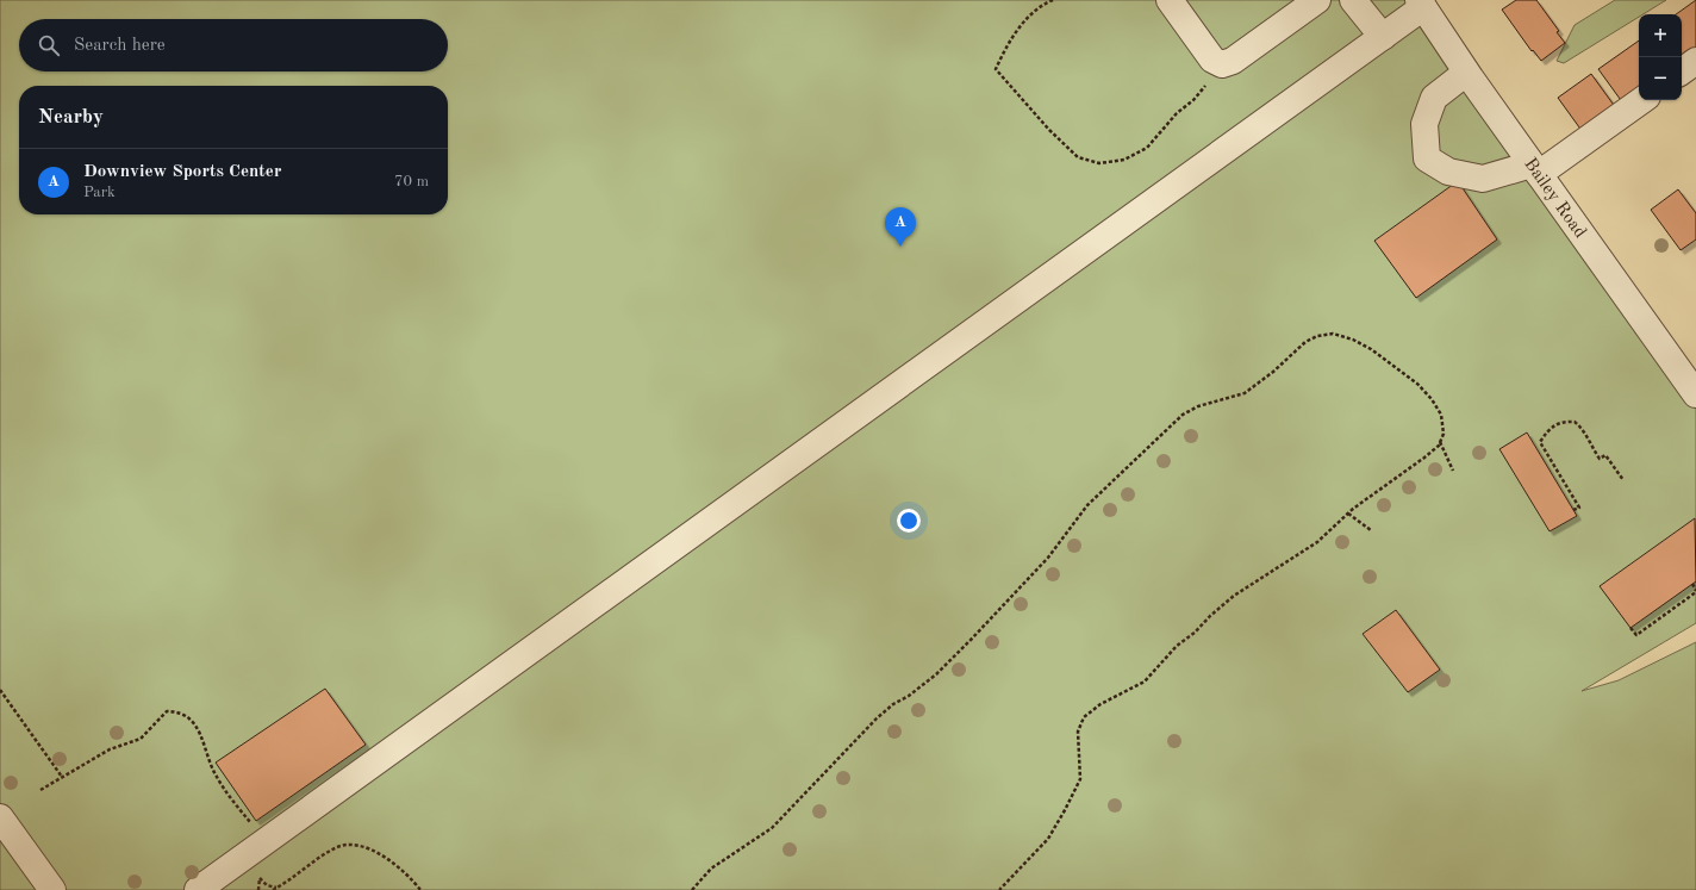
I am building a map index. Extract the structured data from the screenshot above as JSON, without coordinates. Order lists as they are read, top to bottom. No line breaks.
{"streets":{"street":["Bailey Road"]},"page":{"map_buttons":["+","−"],"search":"Search here","heading":"Nearby","list":[{"mark":"A","name":"Downview Sports Center","note":"Park","value":"70 m"}],"pins":"A"}}
